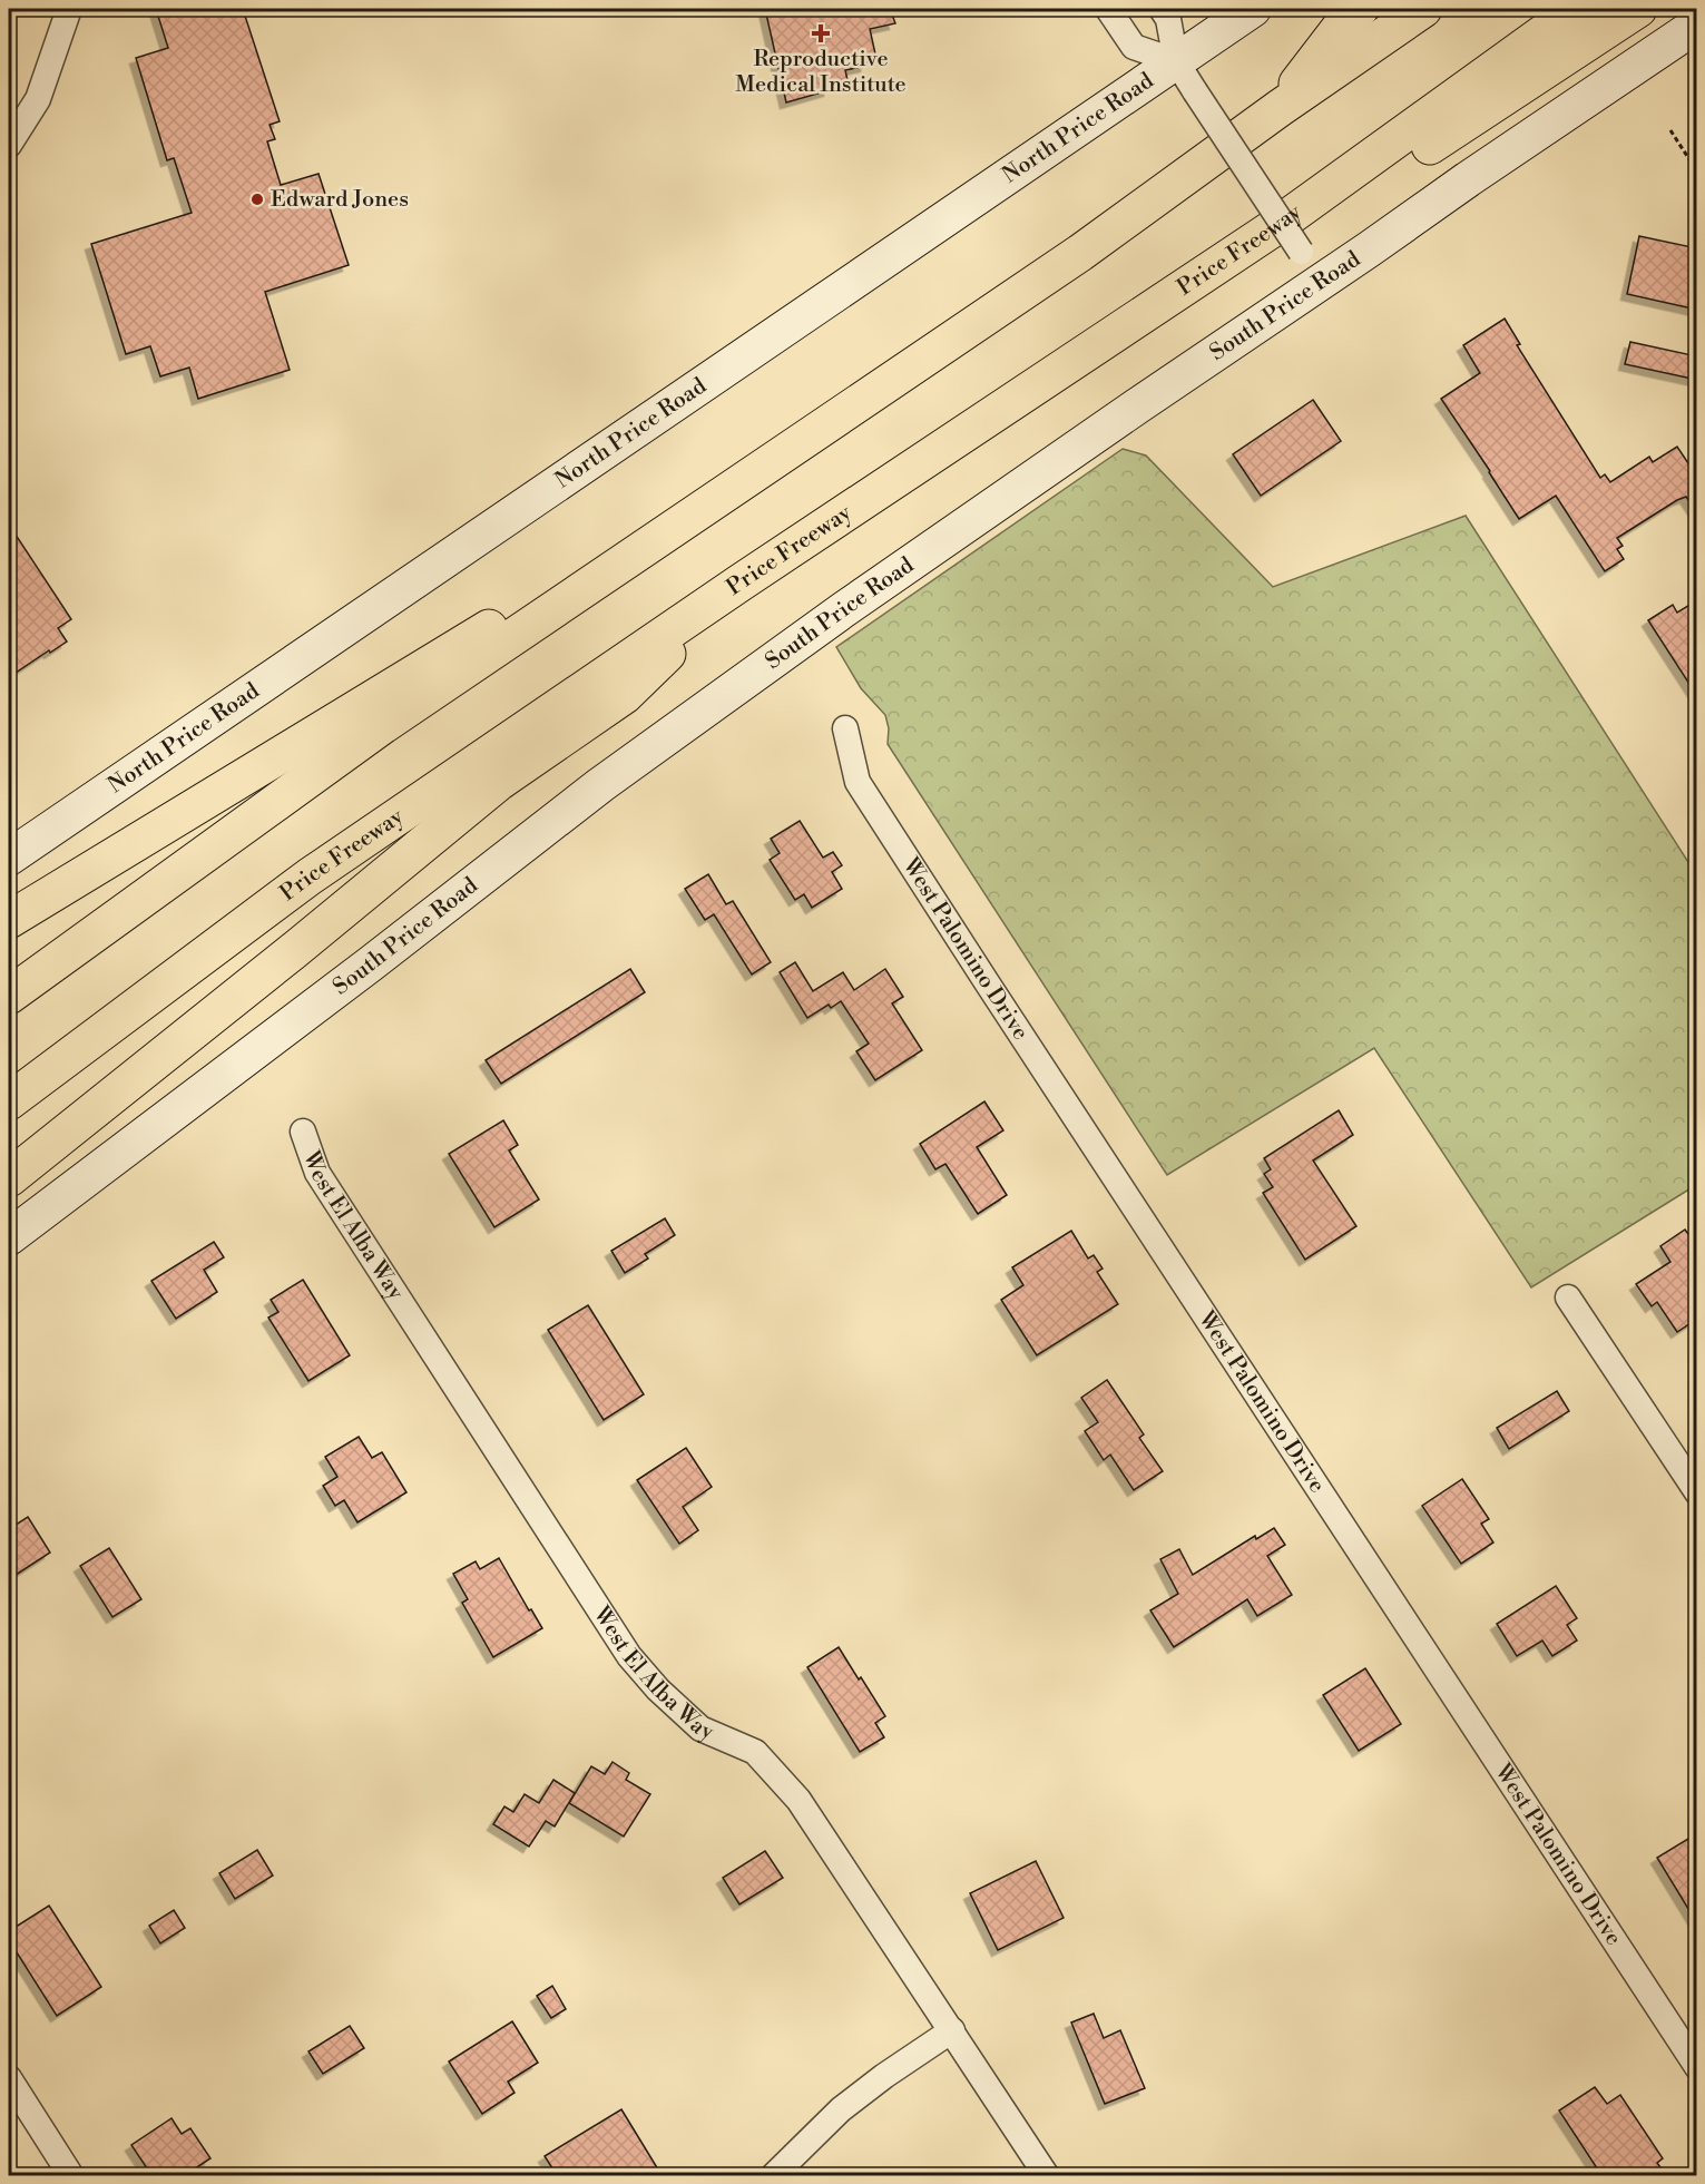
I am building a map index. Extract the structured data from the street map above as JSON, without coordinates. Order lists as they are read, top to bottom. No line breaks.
{"streets":{"highway":["Price Freeway"],"main road":["North Price Road","South Price Road"],"street":["West Palomino Drive","West El Alba Way"]},"places":{"health":["Reproductive Medical Institute"],"other":["Edward Jones"]}}
